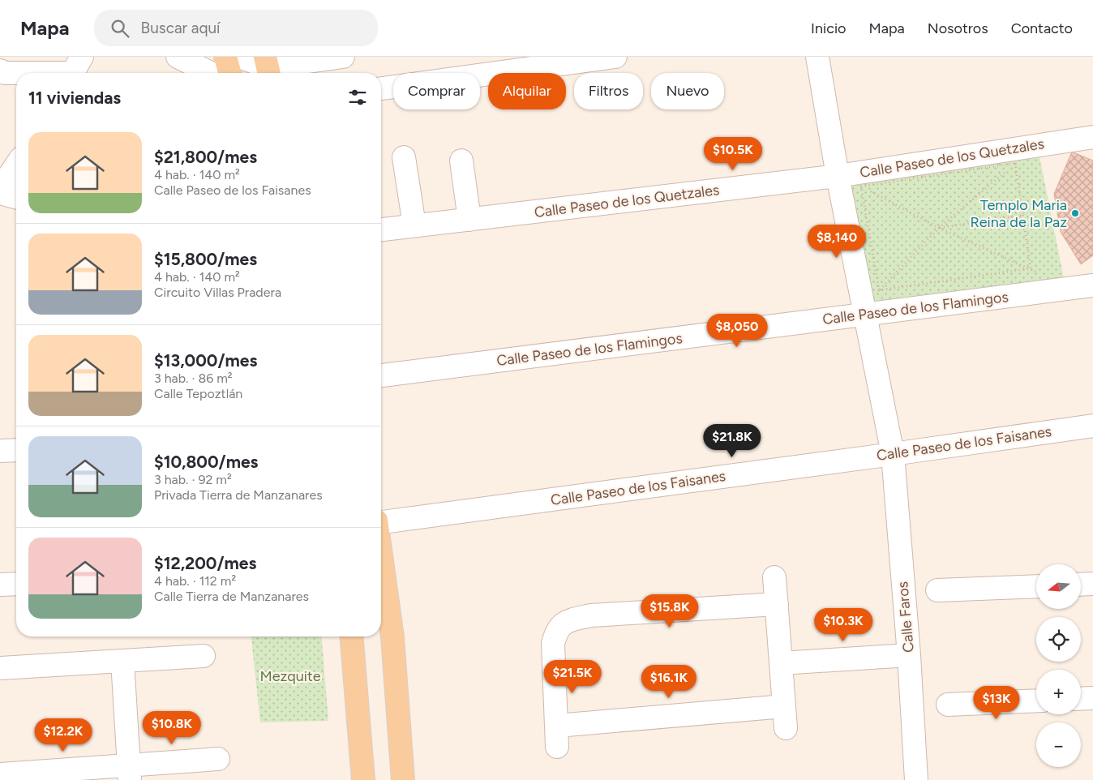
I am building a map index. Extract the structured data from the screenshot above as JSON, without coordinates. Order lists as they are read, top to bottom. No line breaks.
{"streets":{"street":["Calle Paseo de los Quetzales","Calle Paseo de los Flamingos","Calle Paseo de los Faisanes","Calle Faros"]},"crossings":[["Calle Paseo de los Quetzales","Calle Faros"],["Calle Paseo de los Flamingos","Calle Faros"],["Calle Paseo de los Faisanes","Calle Faros"]],"parks":["Mezquite"],"places":["Templo Maria Reina de la Paz"],"north":"left","page":{"header":"Mapa","search":"Buscar aquí","nav":["Inicio","Mapa","Nosotros","Contacto"],"chip":["Comprar","Alquilar","Filtros","Nuevo"],"heading":"11 viviendas","list":[{"name":"$21,800/mes","note":"4 hab. · 140 m² · Calle Paseo de los Faisanes"},{"name":"$15,800/mes","note":"4 hab. · 140 m² · Circuito Villas Pradera"},{"name":"$13,000/mes","note":"3 hab. · 86 m² · Calle Tepoztlán"},{"name":"$10,800/mes","note":"3 hab. · 92 m² · Privada Tierra de Manzanares"},{"name":"$12,200/mes","note":"4 hab. · 112 m² · Calle Tierra de Manzanares"}],"price":["$10.5K","$8,140","$8,050","$21.8K","$15.8K","$10.3K","$21.5K","$16.1K","$13K","$10.8K","$12.2K"],"map_buttons":["+","−"]}}
